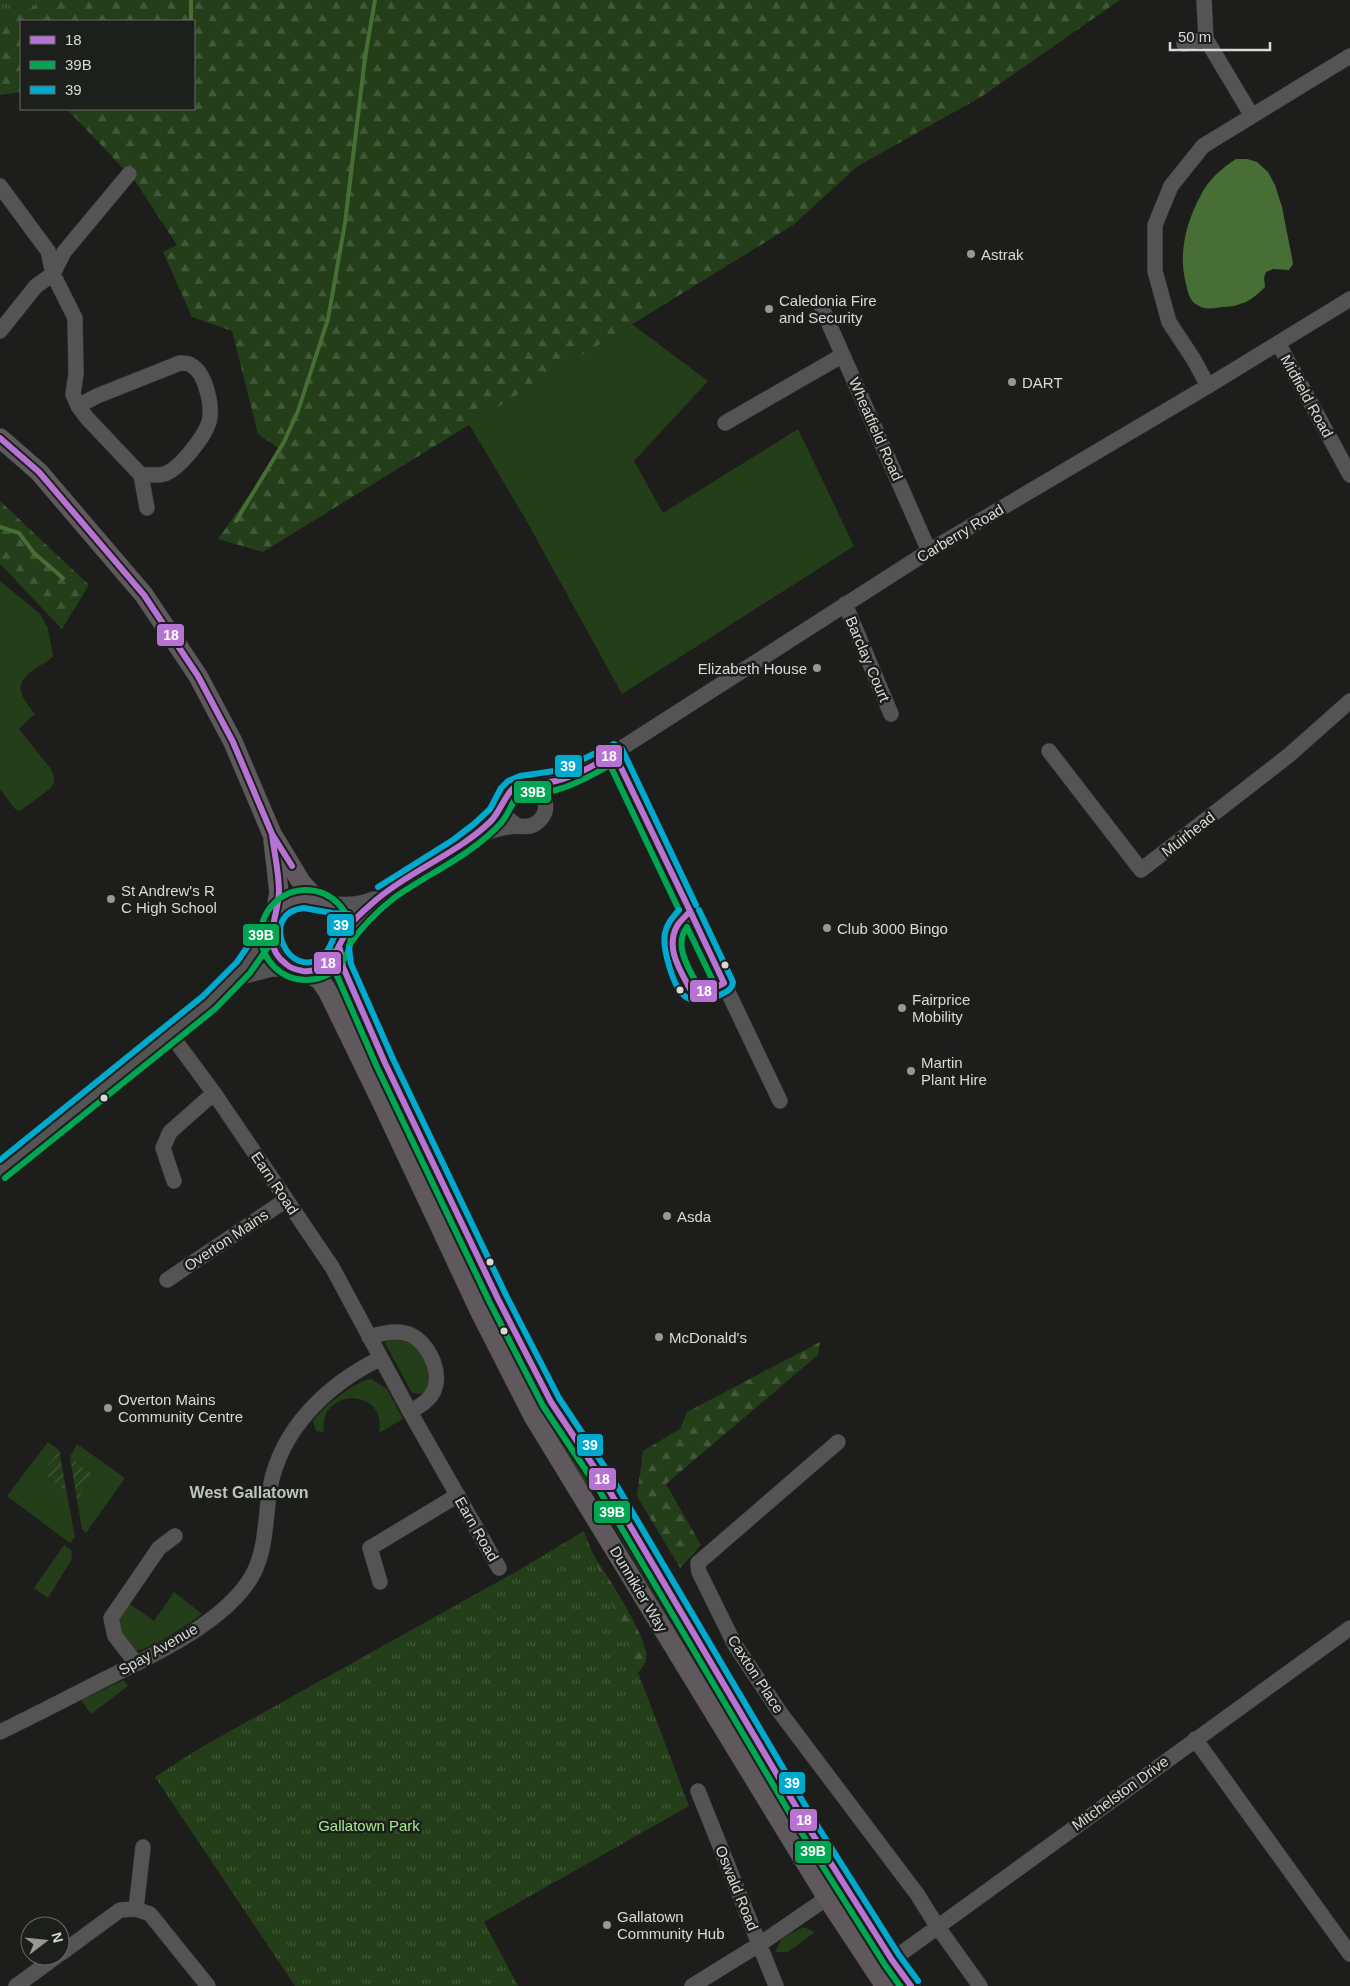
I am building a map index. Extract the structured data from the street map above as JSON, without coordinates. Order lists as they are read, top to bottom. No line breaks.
{"streets":{"main road":["Dunnikier Way"],"street":["Midfield Road","Wheatfield Road","Carberry Road","Barclay Court","Muirhead","Earn Road","Overton Mains","Spay Avenue","Caxton Place","Mitchelston Drive","Oswald Road"]},"crossings":[["Midfield Road","Carberry Road"],["Wheatfield Road","Carberry Road"],["Carberry Road","Barclay Court"],["Carberry Road","Dunnikier Way"],["Earn Road","Overton Mains"],["Earn Road","Spay Avenue"],["Dunnikier Way","Mitchelston Drive"],["Caxton Place","Mitchelston Drive"]],"districts":["West Gallatown"],"parks":["Gallatown Park"],"places":["Astrak","Caledonia Fire and Security","DART","Elizabeth House","St Andrew's R C High School","Club 3000 Bingo","Fairprice Mobility","Martin Plant Hire","Asda","McDonald's","Overton Mains Community Centre","Gallatown Community Hub"],"lines":["transit line 18","transit line 39","transit line 39B"],"legend":["18","39B","39"],"scale_bar":"50 m","north":"right"}
